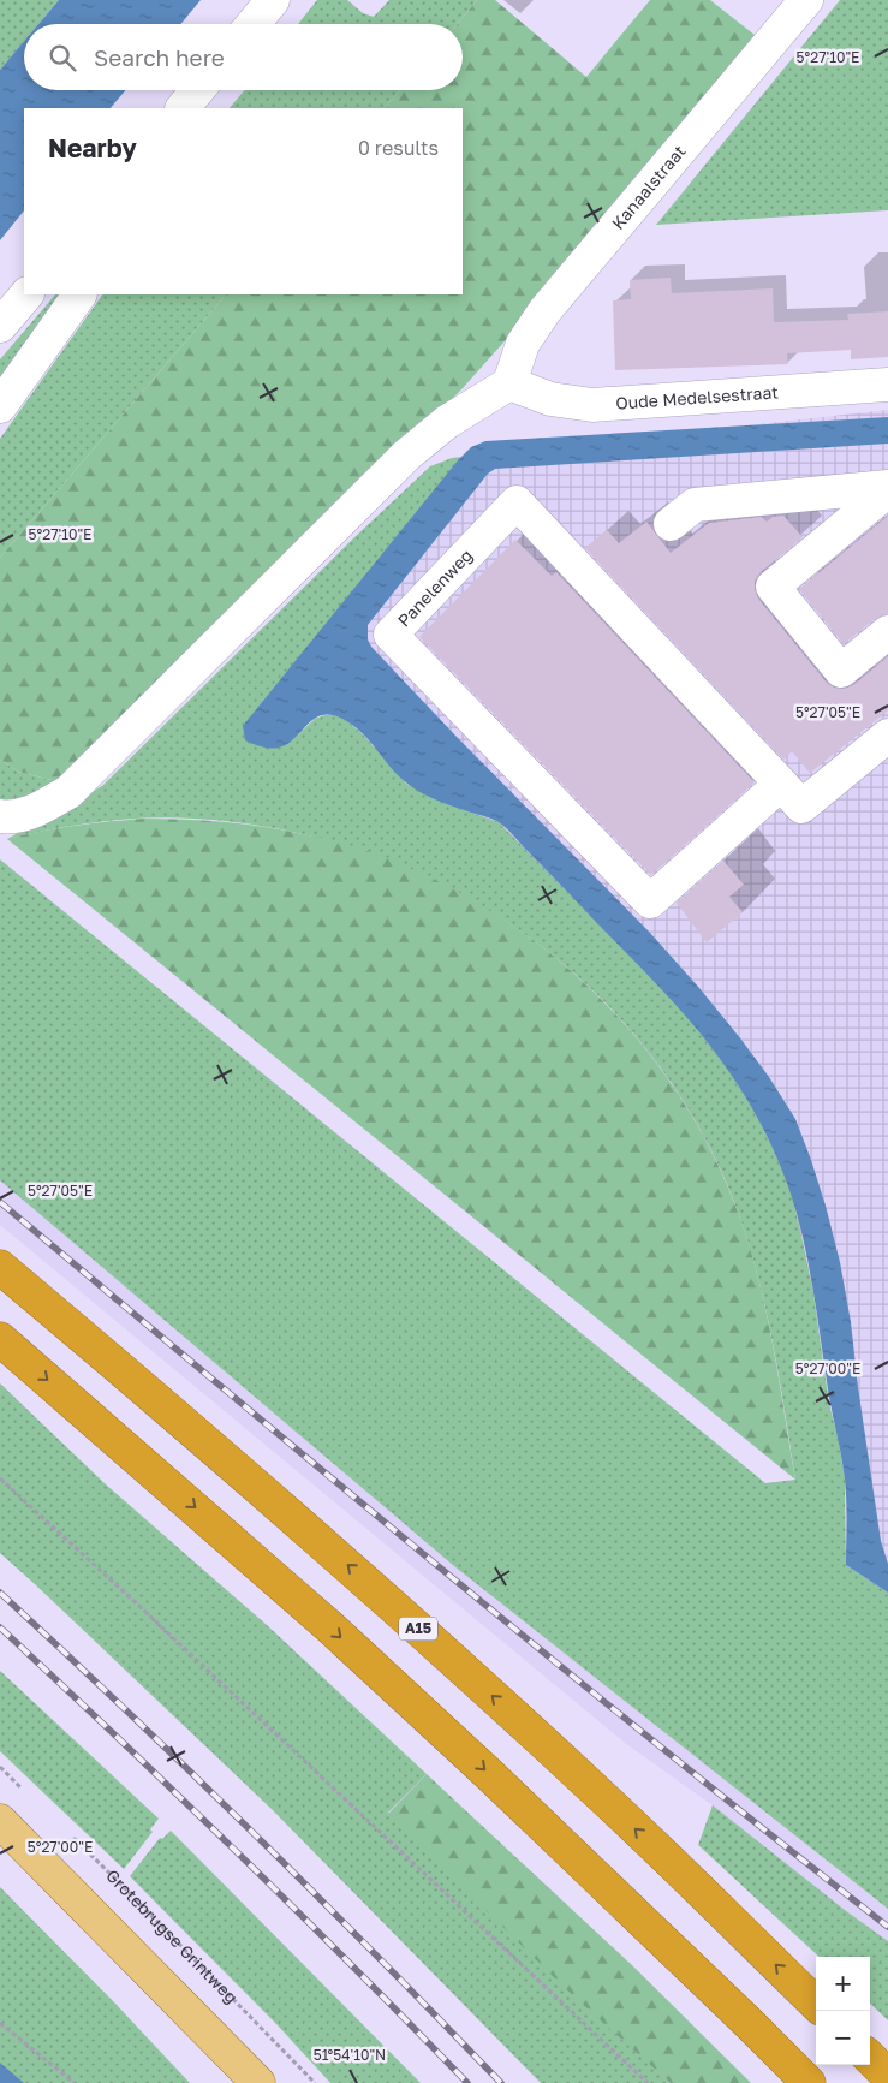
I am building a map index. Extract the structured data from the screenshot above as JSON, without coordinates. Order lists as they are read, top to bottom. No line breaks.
{"streets":{"highway":["A15"],"street":["Kanaalstraat","Oude Medelsestraat","Panelenweg"],"path":["Grotebrugse Grintweg"]},"crossings":[["Kanaalstraat","Oude Medelsestraat"]],"page":{"search":"Search here","heading":["Nearby","0 results"],"map_buttons":["+","−"]},"coordinates":["5°27'10\"E","5°27'05\"E","5°27'00\"E","51°54'10\"N"]}
